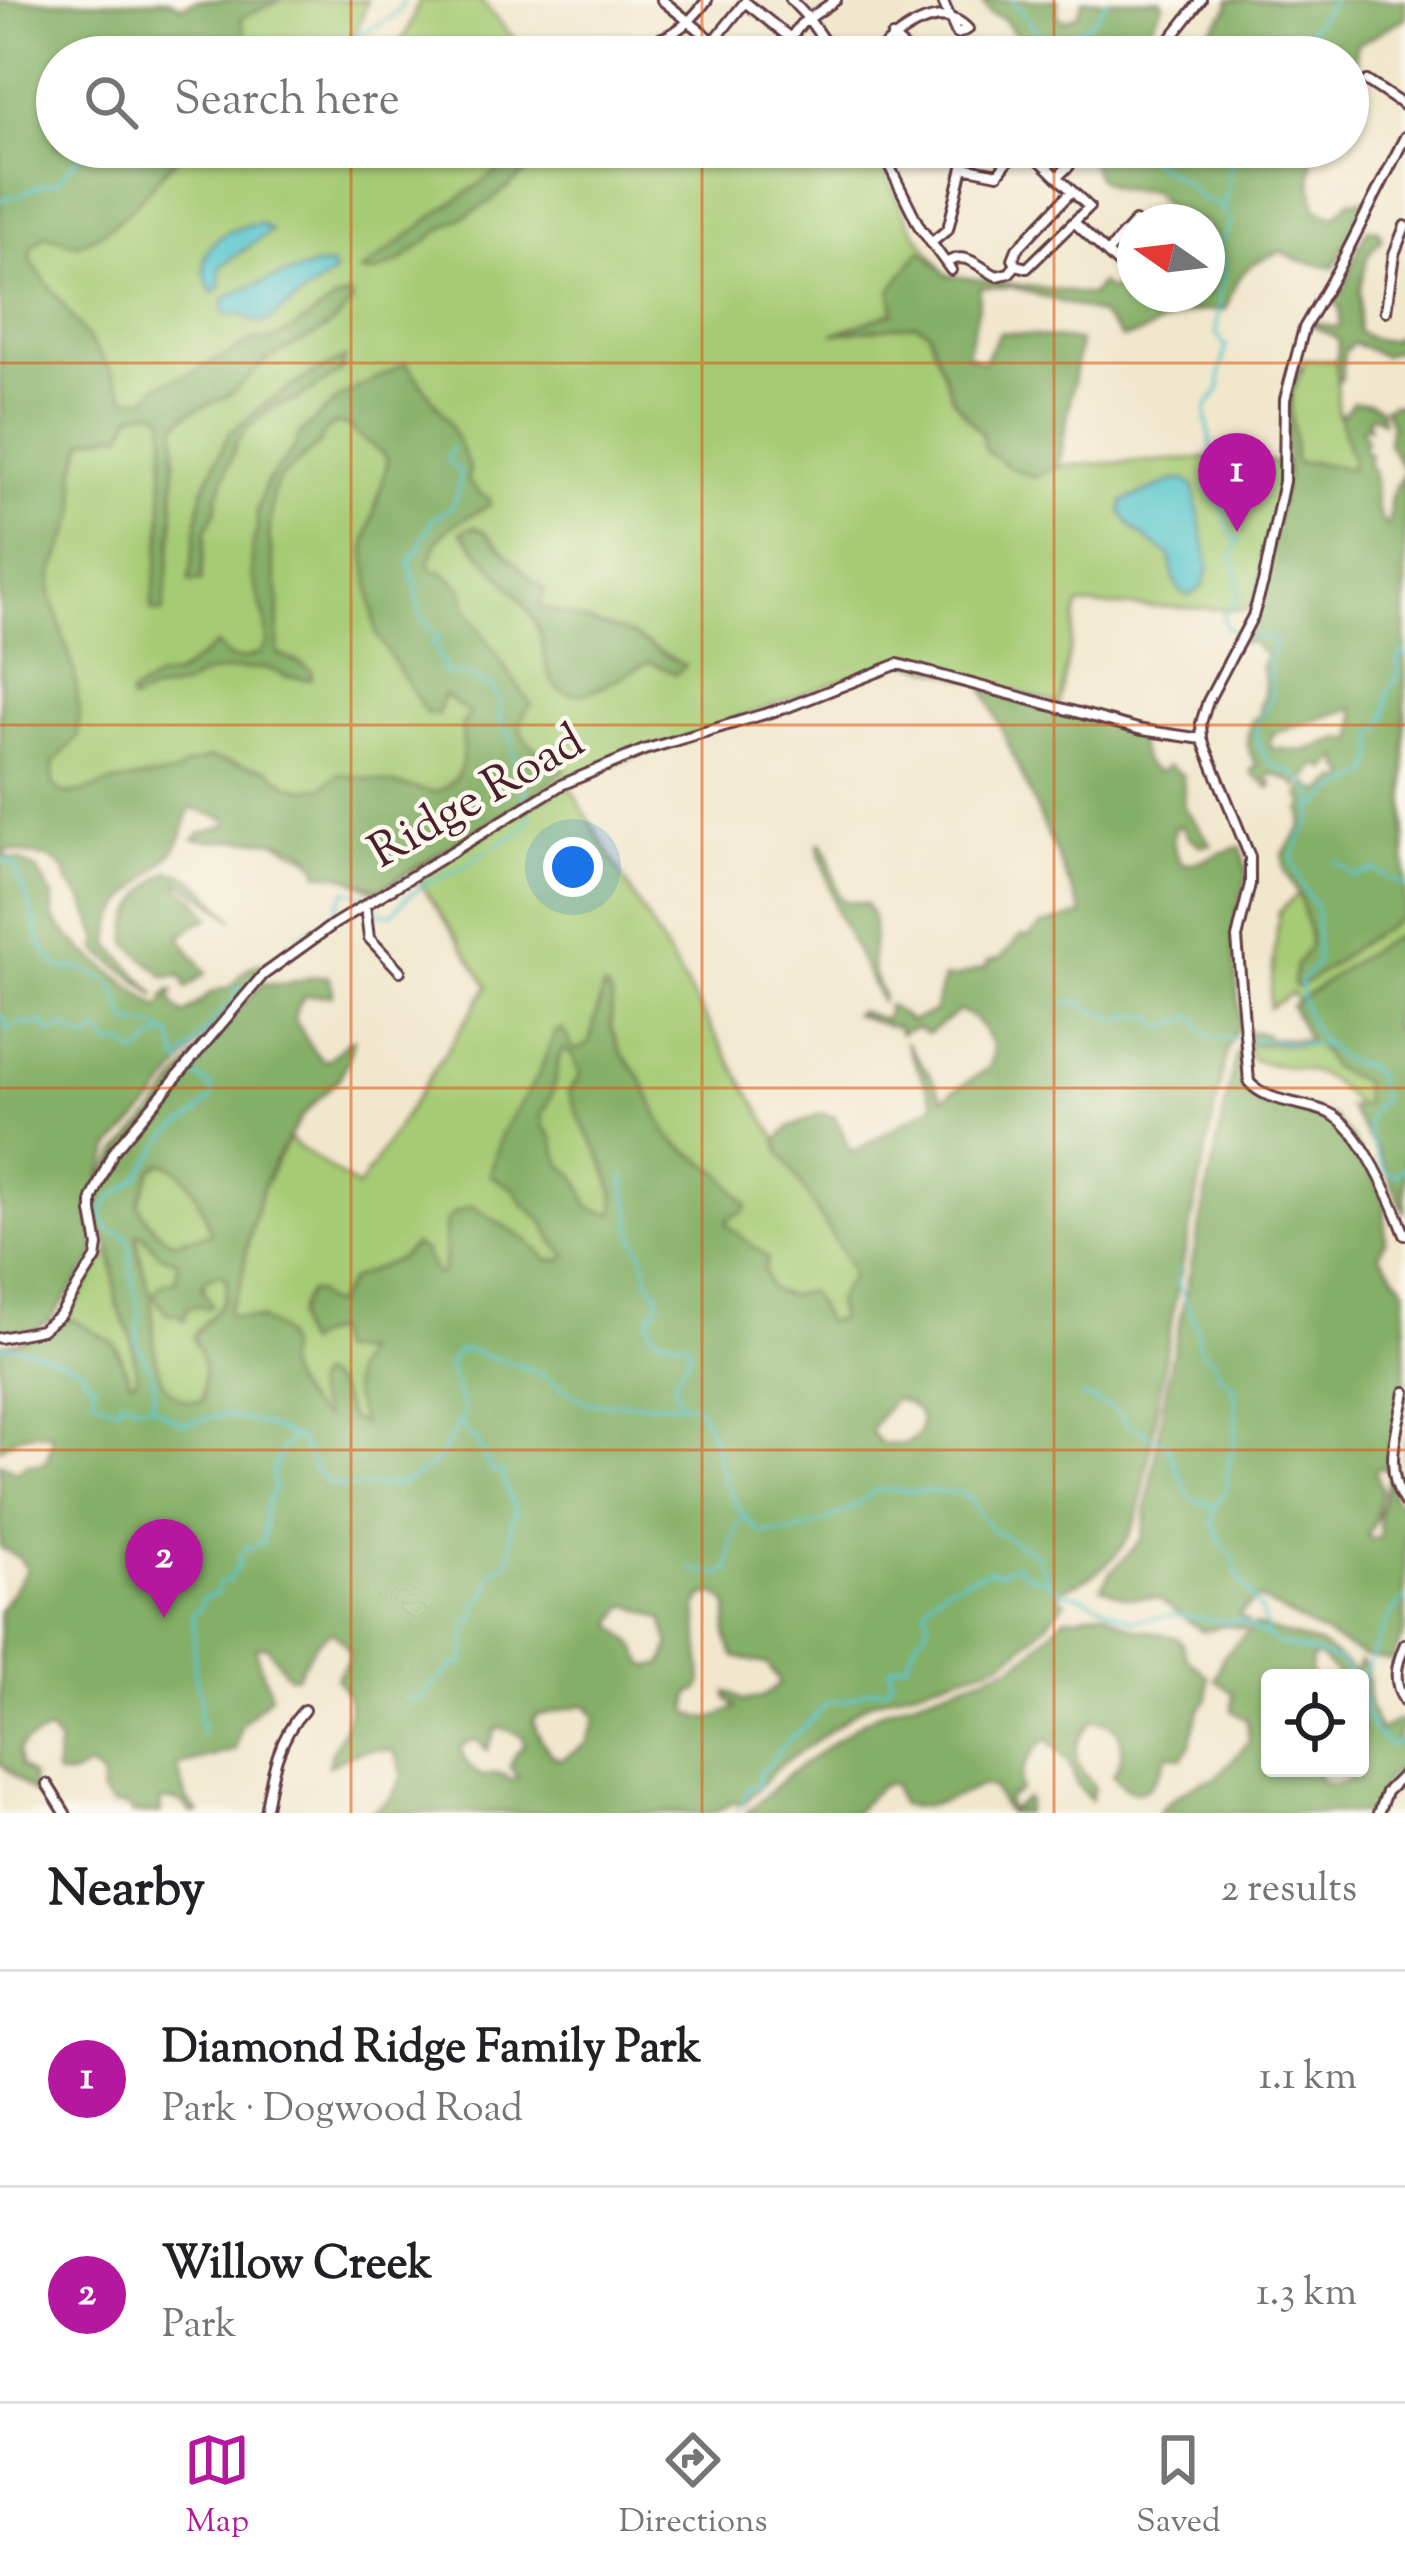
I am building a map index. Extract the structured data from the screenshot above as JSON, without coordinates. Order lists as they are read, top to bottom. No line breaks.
{"streets":{"street":["Ridge Road"]},"north":"left","page":{"search":"Search here","pins":["1","2"],"heading":["Nearby","2 results"],"list":[{"mark":"1","name":"Diamond Ridge Family Park","note":"Park · Dogwood Road","value":"1.1 km"},{"mark":"2","name":"Willow Creek","note":"Park","value":"1.3 km"}],"nav":["Map","Directions","Saved"]}}
